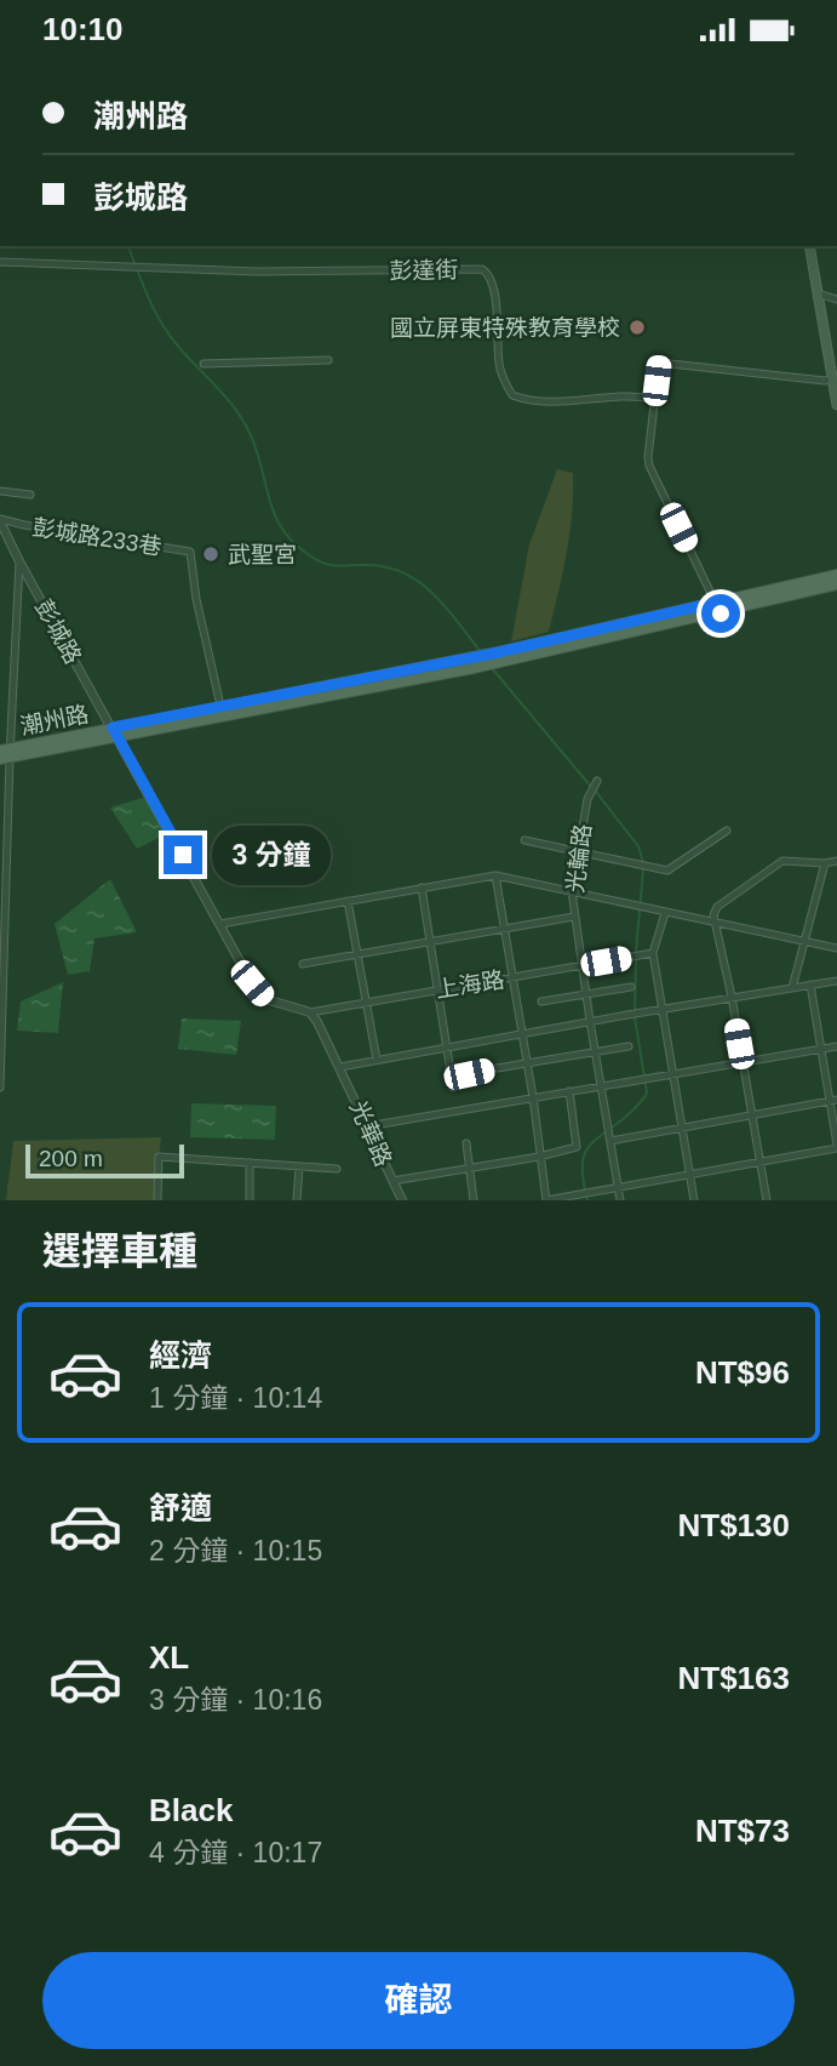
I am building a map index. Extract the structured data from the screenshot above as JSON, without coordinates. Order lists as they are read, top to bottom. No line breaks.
{"streets":{"main road":["潮州路"],"street":["彭達街","彭城路233巷","彭城路","光輪路","上海路","光華路"]},"crossings":[["彭城路233巷","彭城路"],["彭城路233巷","潮州路"],["彭城路","潮州路"],["彭城路","上海路"],["光輪路","上海路"]],"places":["國立屏東特殊教育學校","武聖宮"],"scale_bar":"200 m","page":{"status":"10:10","banner":["潮州路","彭城路"],"bubble":"3 分鐘","scale":"200 m","heading":"選擇車種","list":[{"name":"經濟","note":"1 分鐘 · 10:14","value":"NT$96"},{"name":"舒適","note":"2 分鐘 · 10:15","value":"NT$130"},{"name":"XL","note":"3 分鐘 · 10:16","value":"NT$163"},{"name":"Black","note":"4 分鐘 · 10:17","value":"NT$73"}],"buttons":"確認"}}
